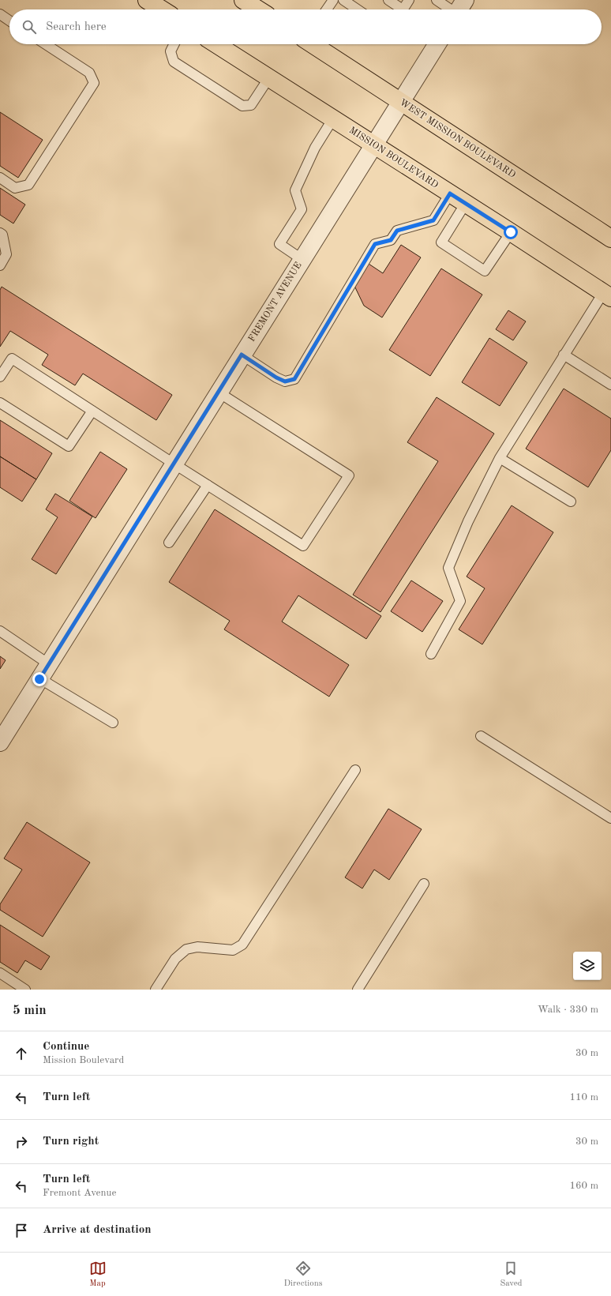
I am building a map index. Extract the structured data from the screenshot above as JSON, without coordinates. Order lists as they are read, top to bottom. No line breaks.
{"streets":{"main road":["WEST MISSION BOULEVARD","MISSION BOULEVARD"],"street":["FREMONT AVENUE"]},"crossings":[["WEST MISSION BOULEVARD","FREMONT AVENUE"],["MISSION BOULEVARD","FREMONT AVENUE"]],"page":{"search":"Search here","heading":["5 min","Walk · 330 m"],"list":[["Continue","Mission Boulevard","30 m"],["Turn left","110 m"],["Turn right","30 m"],["Turn left","Fremont Avenue","160 m"],"Arrive at destination"],"nav":["Map","Directions","Saved"]}}
